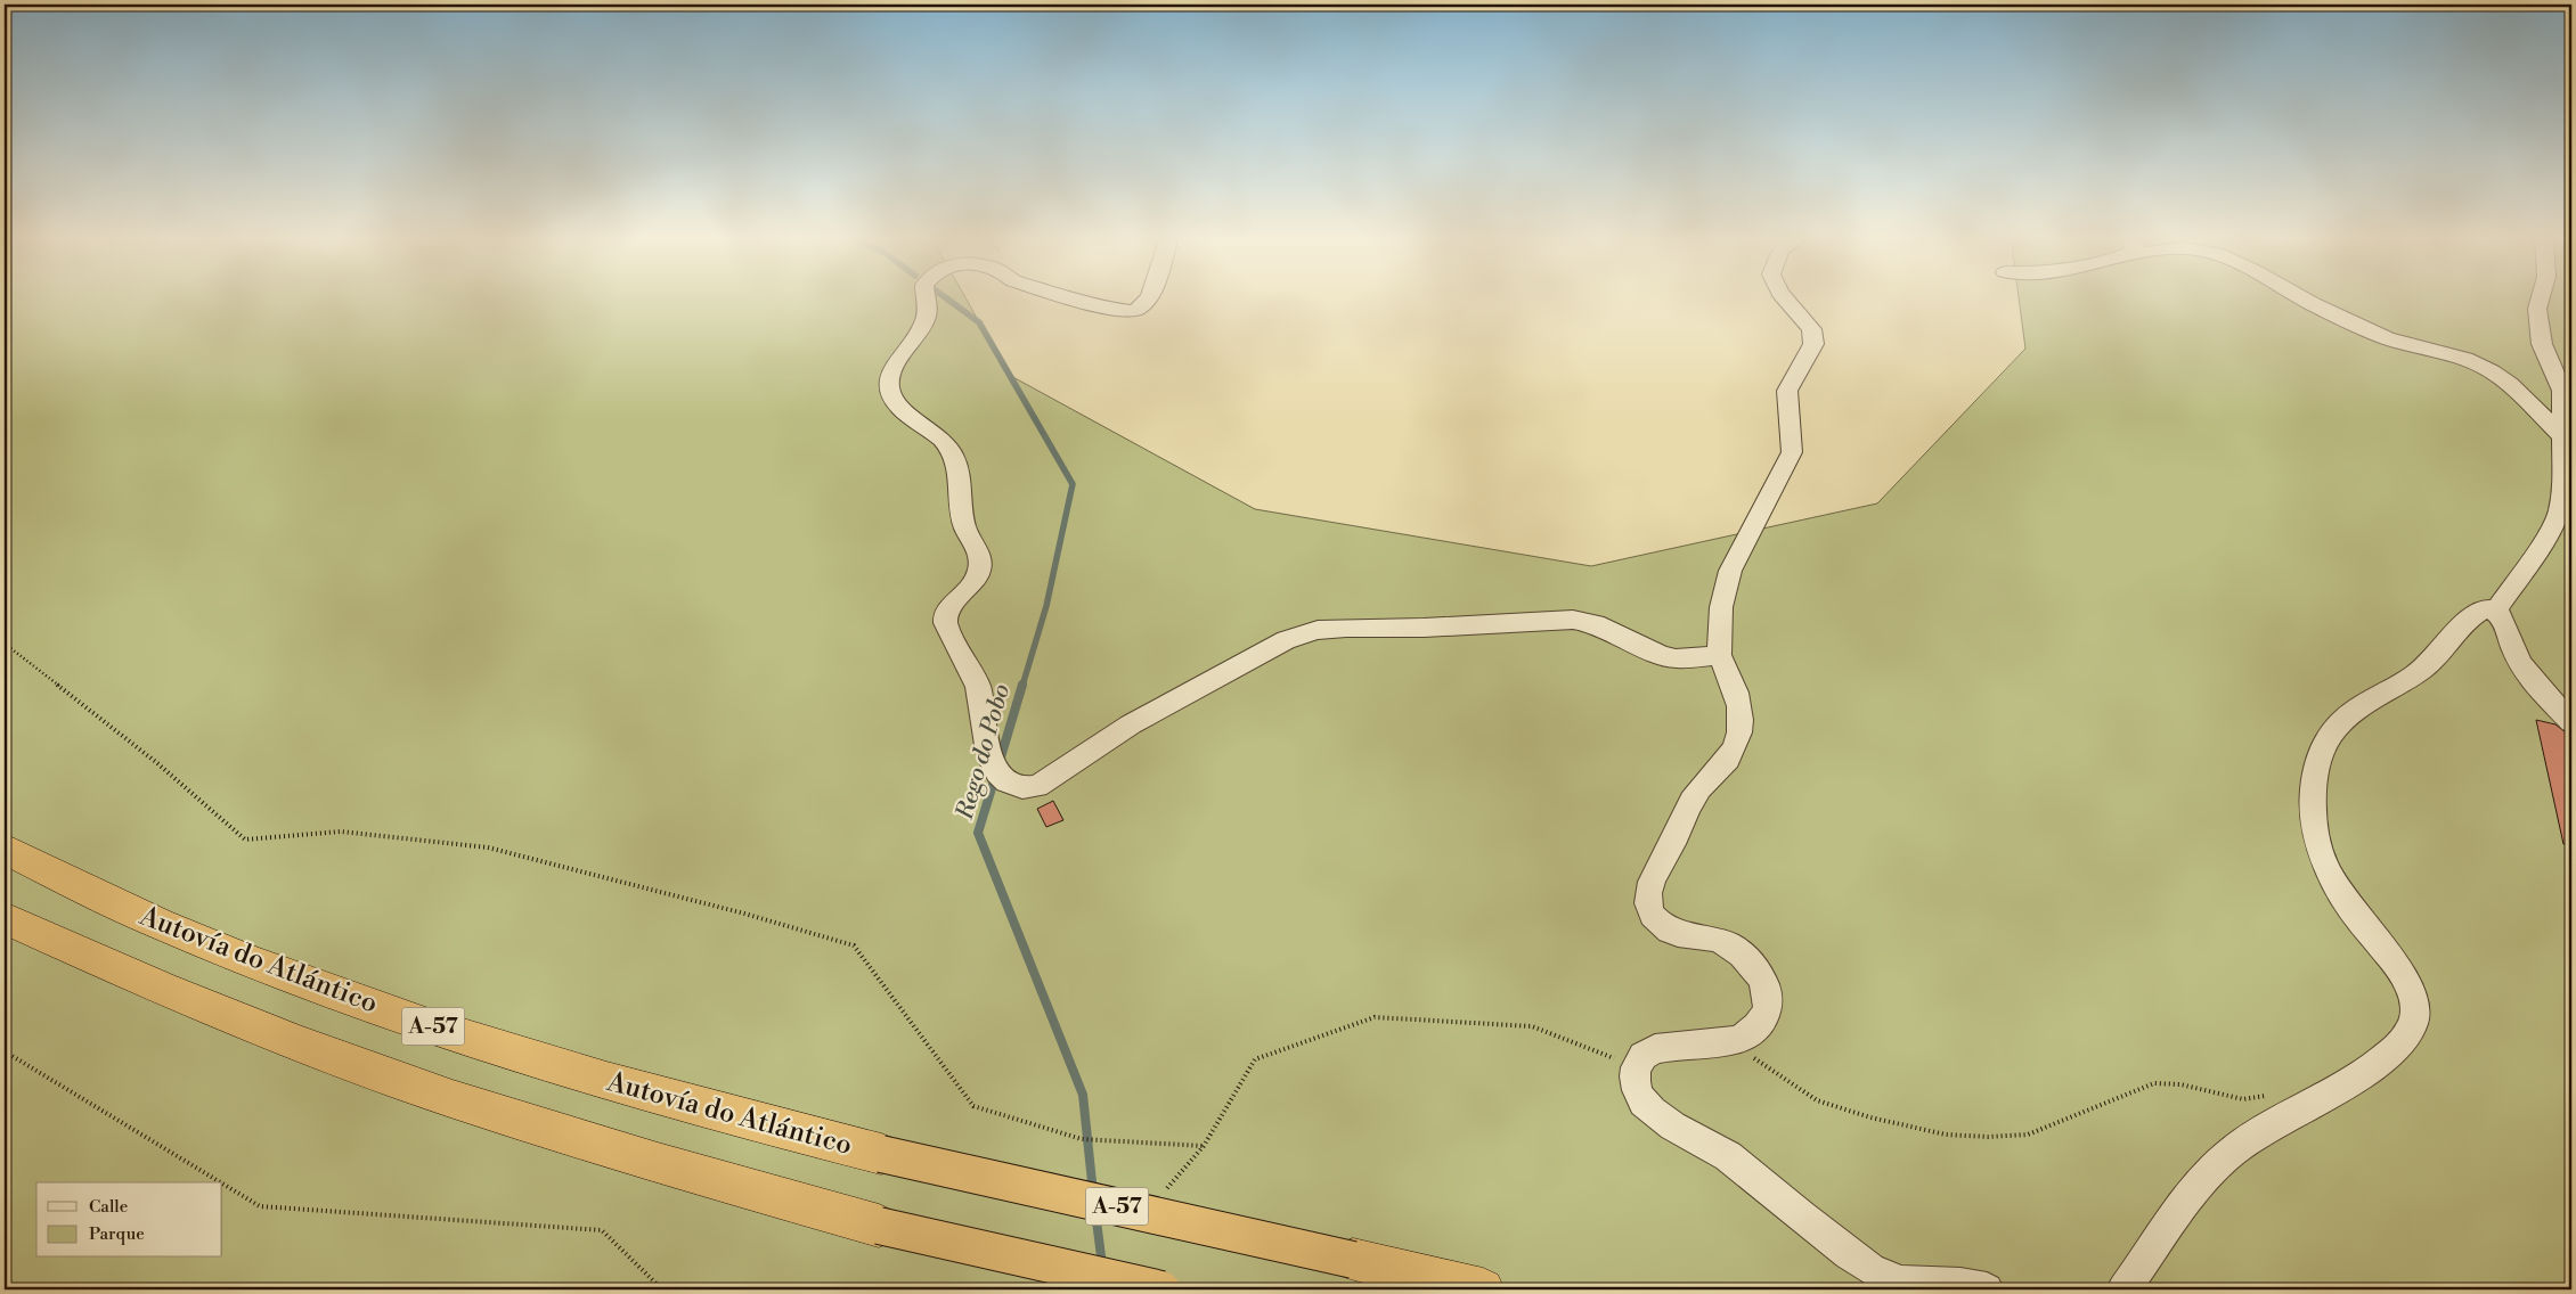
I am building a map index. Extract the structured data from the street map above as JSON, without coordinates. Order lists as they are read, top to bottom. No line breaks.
{"streets":{"highway":["Autovía do Atlántico","A-57"]},"water":["Rego do Pobo"],"legend":["Calle","Parque"]}
